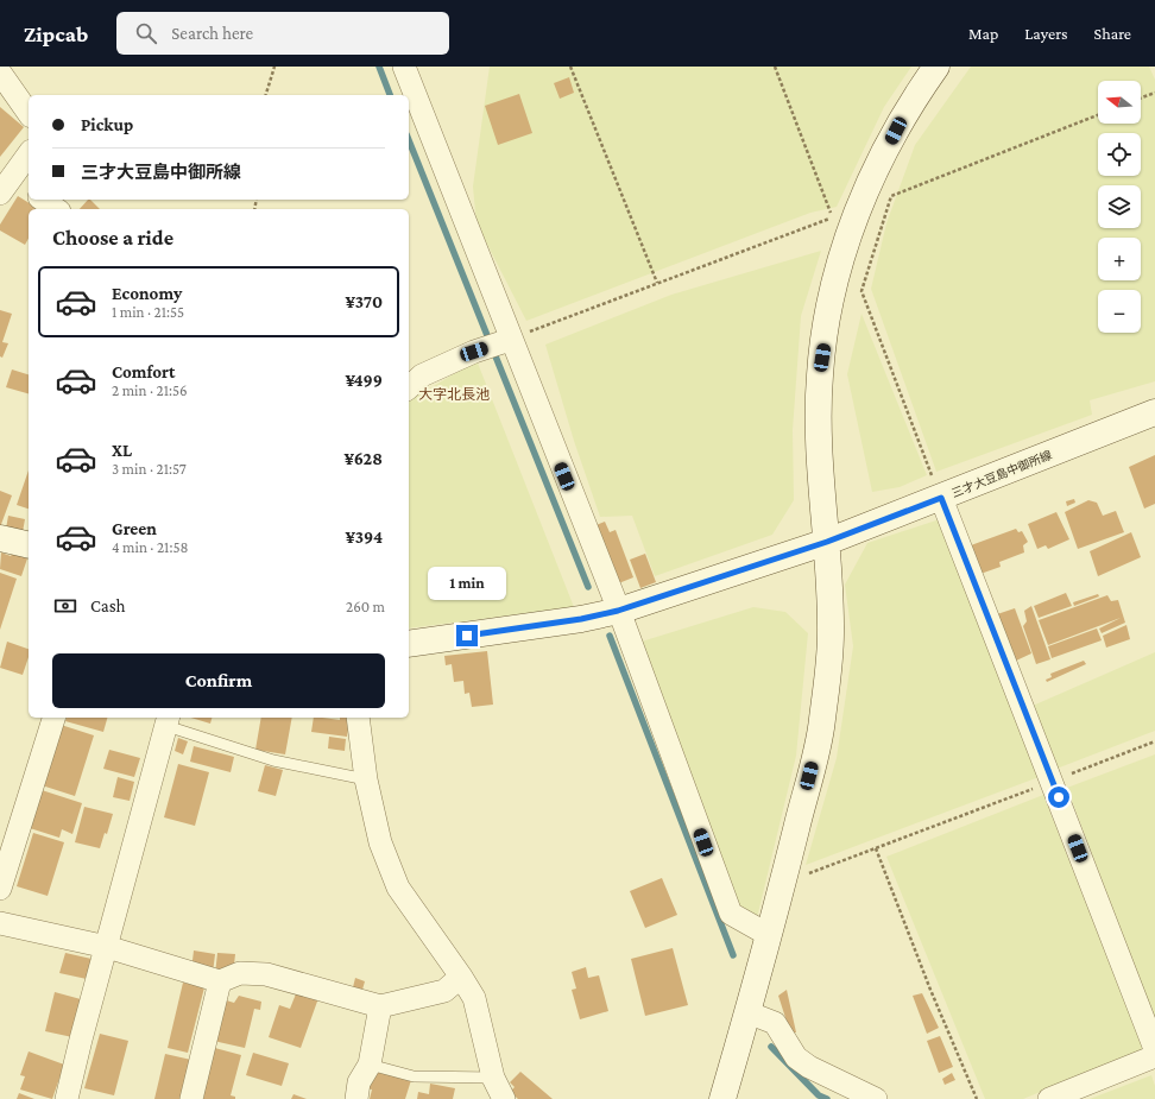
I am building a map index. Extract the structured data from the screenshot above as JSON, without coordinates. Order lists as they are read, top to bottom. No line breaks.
{"streets":{"street":["三才大豆島中御所線"]},"districts":["大字北長池"],"north":"left","page":{"header":"Zipcab","search":"Search here","nav":["Map","Layers","Share"],"map_buttons":["+","−"],"banner":["Pickup","三才大豆島中御所線"],"heading":"Choose a ride","list":[{"name":"Economy","note":"1 min · 21:55","value":"¥370"},{"name":"Comfort","note":"2 min · 21:56","value":"¥499"},{"name":"XL","note":"3 min · 21:57","value":"¥628"},{"name":"Green","note":"4 min · 21:58","value":"¥394"}],"bubble":"1 min","pay":["Cash","260 m"],"buttons":"Confirm"}}
